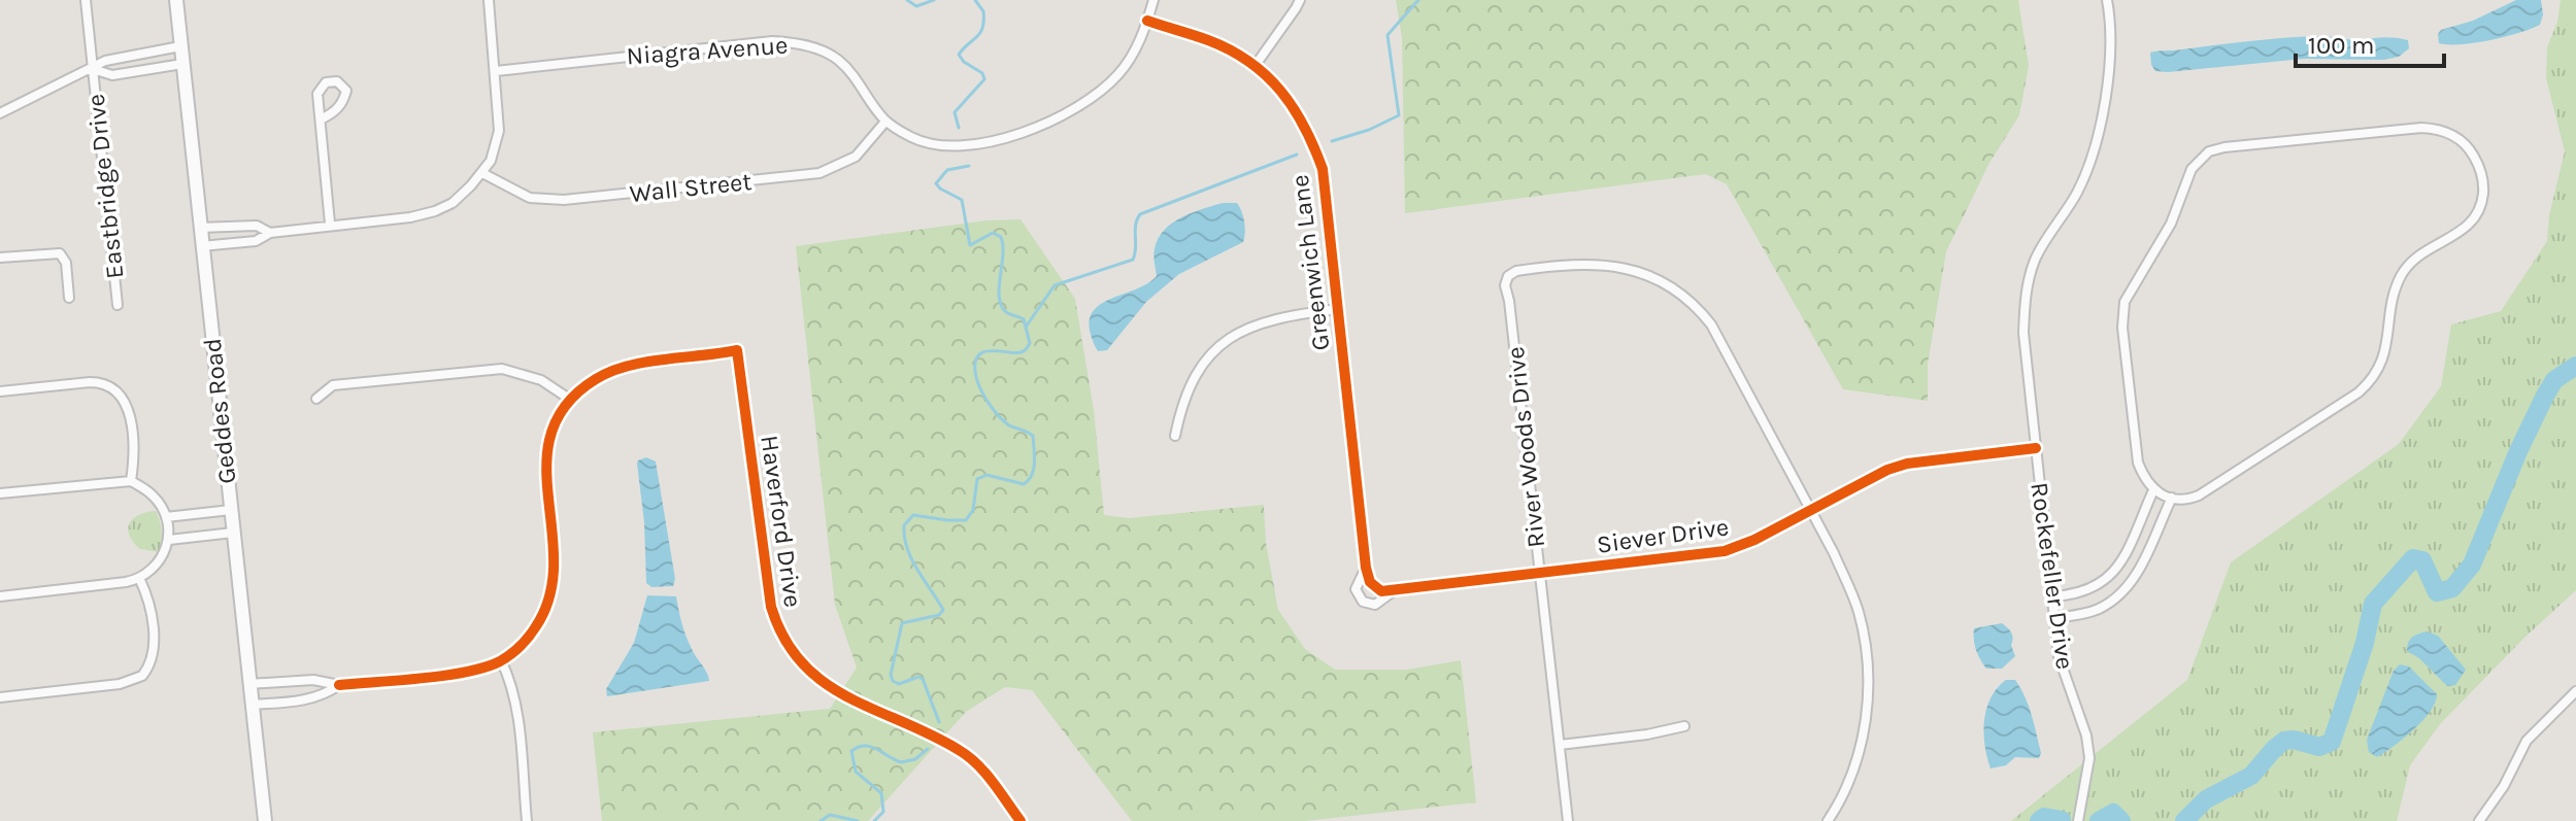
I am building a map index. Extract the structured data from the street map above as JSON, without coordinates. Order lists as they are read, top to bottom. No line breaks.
{"streets":{"main road":["Geddes Road"],"street":["Niagra Avenue","Eastbridge Drive","Wall Street","Greenwich Lane","River Woods Drive","Haverford Drive","Siever Drive","Rockefeller Drive"]},"crossings":[["Niagra Avenue","Wall Street"],["Greenwich Lane","Siever Drive"],["River Woods Drive","Siever Drive"],["Siever Drive","Rockefeller Drive"]],"scale_bar":"100 m"}
